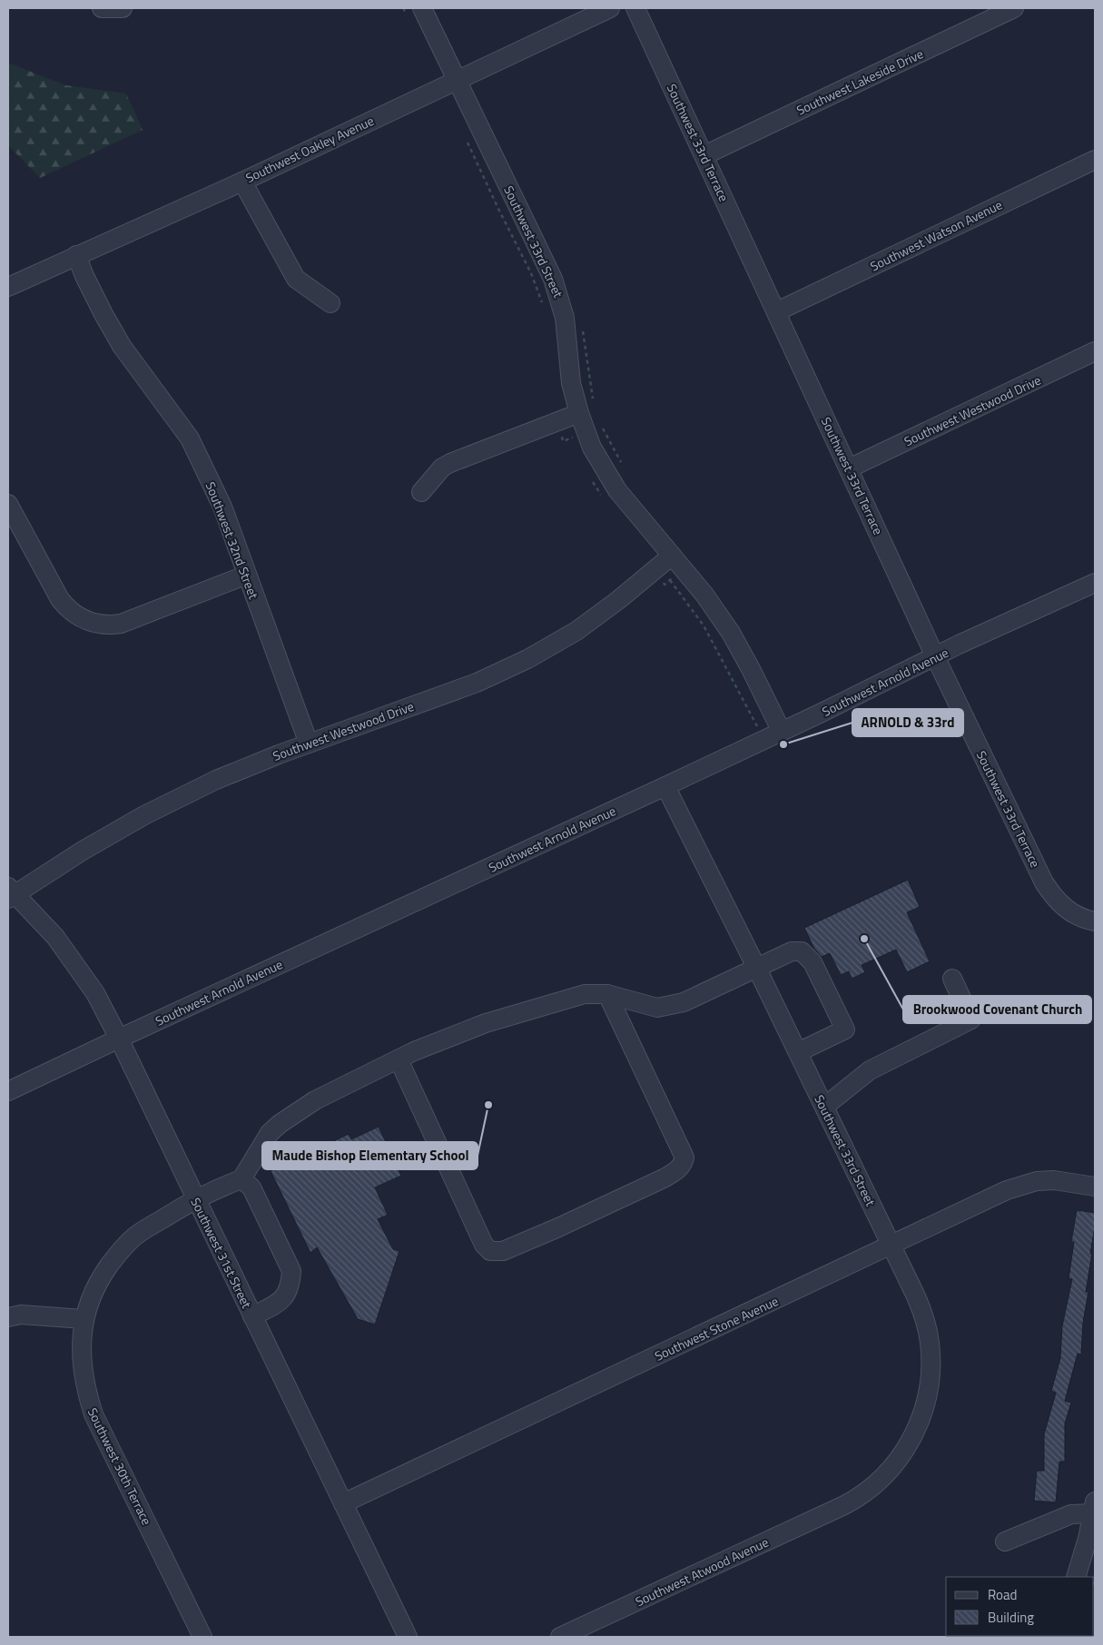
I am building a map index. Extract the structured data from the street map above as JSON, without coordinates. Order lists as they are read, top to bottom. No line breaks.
{"streets":{"street":["Southwest Lakeside Drive","Southwest 33rd Terrace","Southwest Oakley Avenue","Southwest Watson Avenue","Southwest 33rd Street","Southwest Westwood Drive","Southwest 32nd Street","Southwest Arnold Avenue","Southwest 31st Street","Southwest Stone Avenue","Southwest 30th Terrace","Southwest Atwood Avenue"]},"crossings":[["Southwest Lakeside Drive","Southwest 33rd Terrace"],["Southwest 33rd Terrace","Southwest Watson Avenue"],["Southwest 33rd Terrace","Southwest Westwood Drive"],["Southwest 33rd Terrace","Southwest Arnold Avenue"],["Southwest Oakley Avenue","Southwest 33rd Street"],["Southwest Oakley Avenue","Southwest 32nd Street"],["Southwest 33rd Street","Southwest Westwood Drive"],["Southwest 33rd Street","Southwest Arnold Avenue"],["Southwest 33rd Street","Southwest Stone Avenue"],["Southwest 33rd Street","Southwest Atwood Avenue"],["Southwest Westwood Drive","Southwest 32nd Street"],["Southwest Westwood Drive","Southwest 31st Street"],["Southwest Arnold Avenue","Southwest 31st Street"],["Southwest 31st Street","Southwest Stone Avenue"],["Southwest 31st Street","Southwest 30th Terrace"]],"places":["ARNOLD & 33rd","Brookwood Covenant Church","Maude Bishop Elementary School"],"legend":["Road","Building"]}
